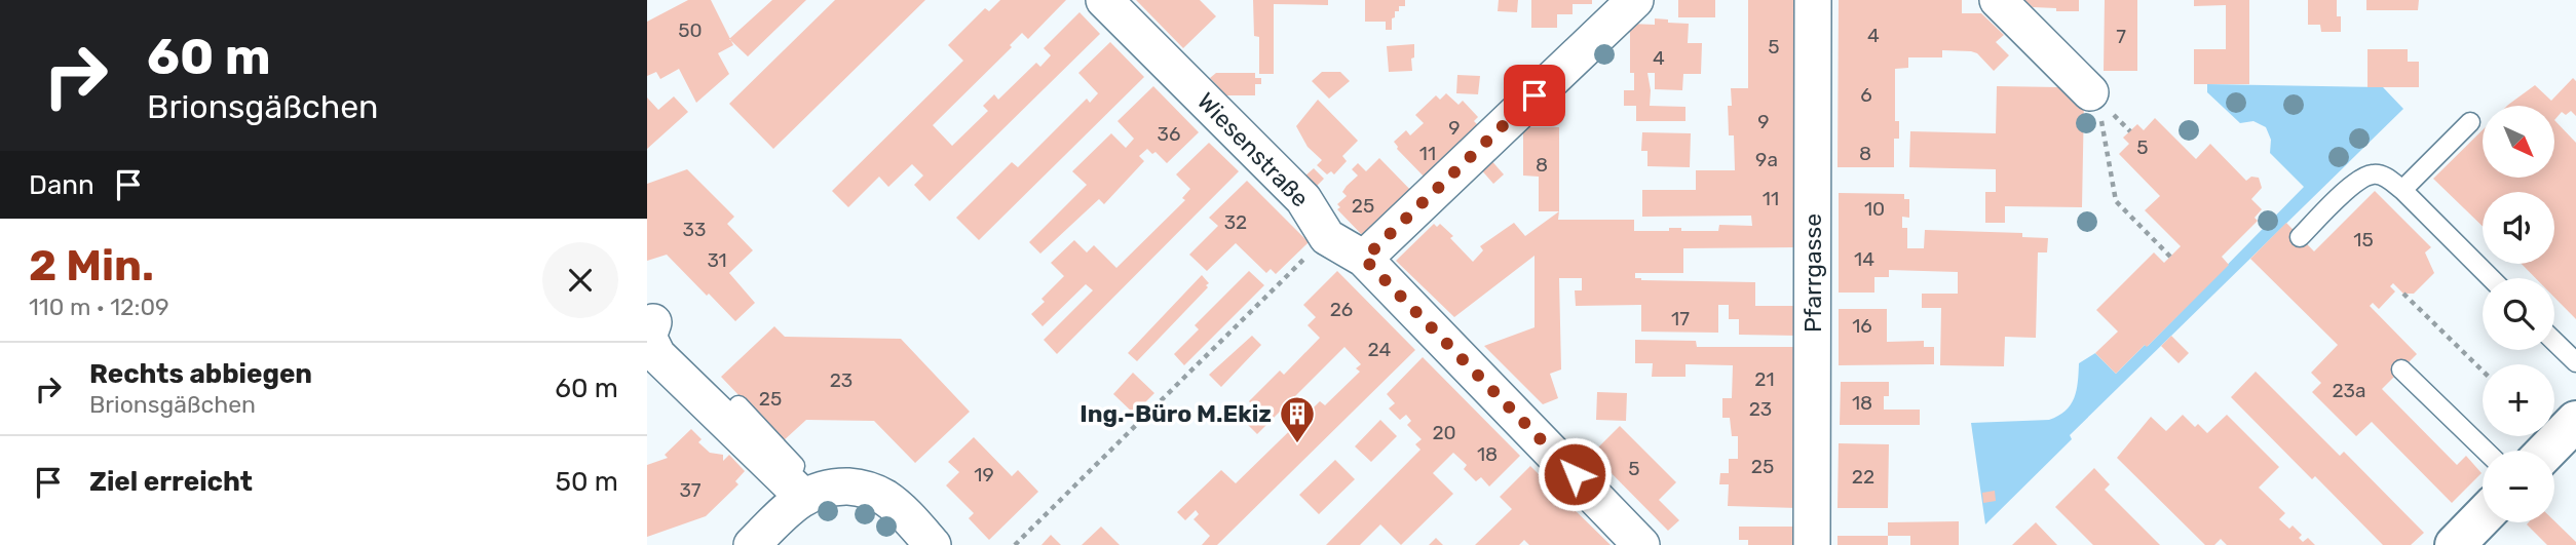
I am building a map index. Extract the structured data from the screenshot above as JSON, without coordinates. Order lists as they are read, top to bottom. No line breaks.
{"streets":{"street":["Wiesenstraße","Pfarrgasse"]},"places":{"building":["Ing.-Büro M.Ekiz"]},"house_numbers":["50","4","7","5","4","6","9","9","36","5","11","8","9a","8","11","25","10","32","33","15","14","31","26","17","16","24","21","23","23a","25","18","23","20","18","25","5","19","22","37"],"north":"bottom right","page":{"turn":["60 m","Brionsgäßchen"],"map_buttons":["+","−"],"then":"Dann","heading":["2 Min.","110 m · 12:09"],"list":[{"name":"Rechts abbiegen","note":"Brionsgäßchen","value":"60 m"},{"name":"Ziel erreicht","value":"50 m"}]}}
